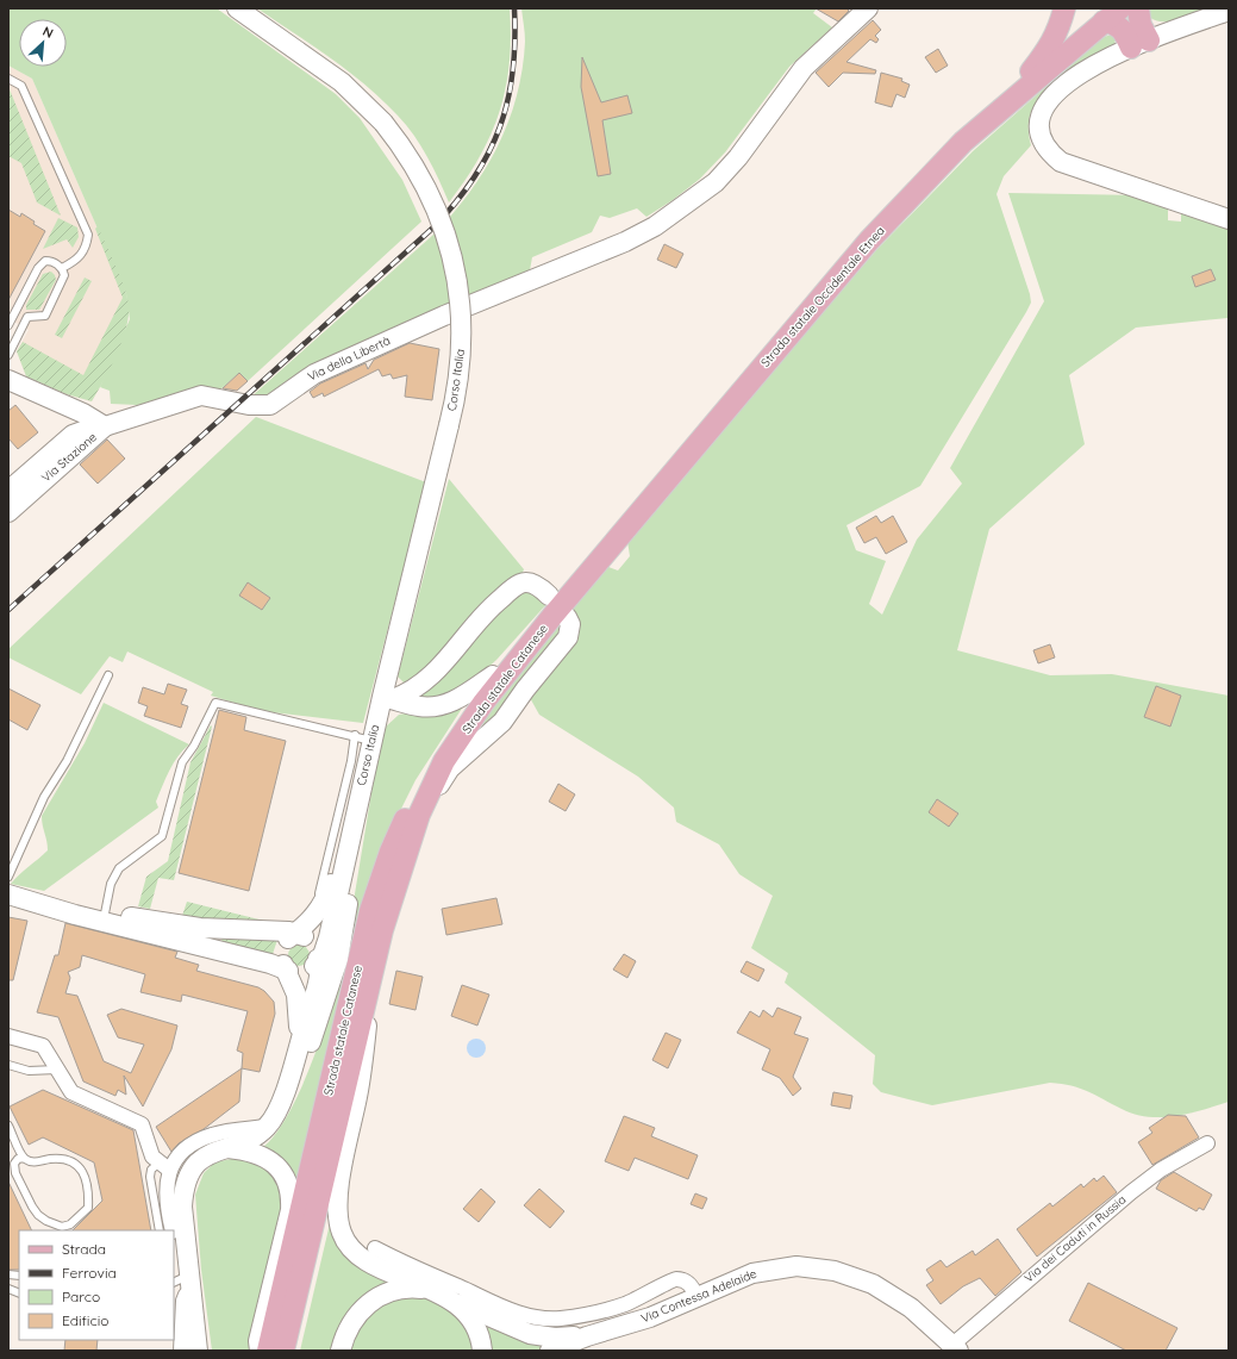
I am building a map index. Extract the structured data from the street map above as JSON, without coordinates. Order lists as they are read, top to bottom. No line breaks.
{"streets":{"main road":["Strada statale Occidentale Etnea","Strada statale Catanese"],"street":["Via della Libertà","Corso Italia","Via Stazione","Via dei Caduti in Russia","Via Contessa Adelaide"]},"crossings":[["Strada statale Occidentale Etnea","Strada statale Catanese"],["Via della Libertà","Via Stazione"],["Via dei Caduti in Russia","Via Contessa Adelaide"]],"legend":["Strada","Ferrovia","Parco","Edificio"],"north":"top right"}
